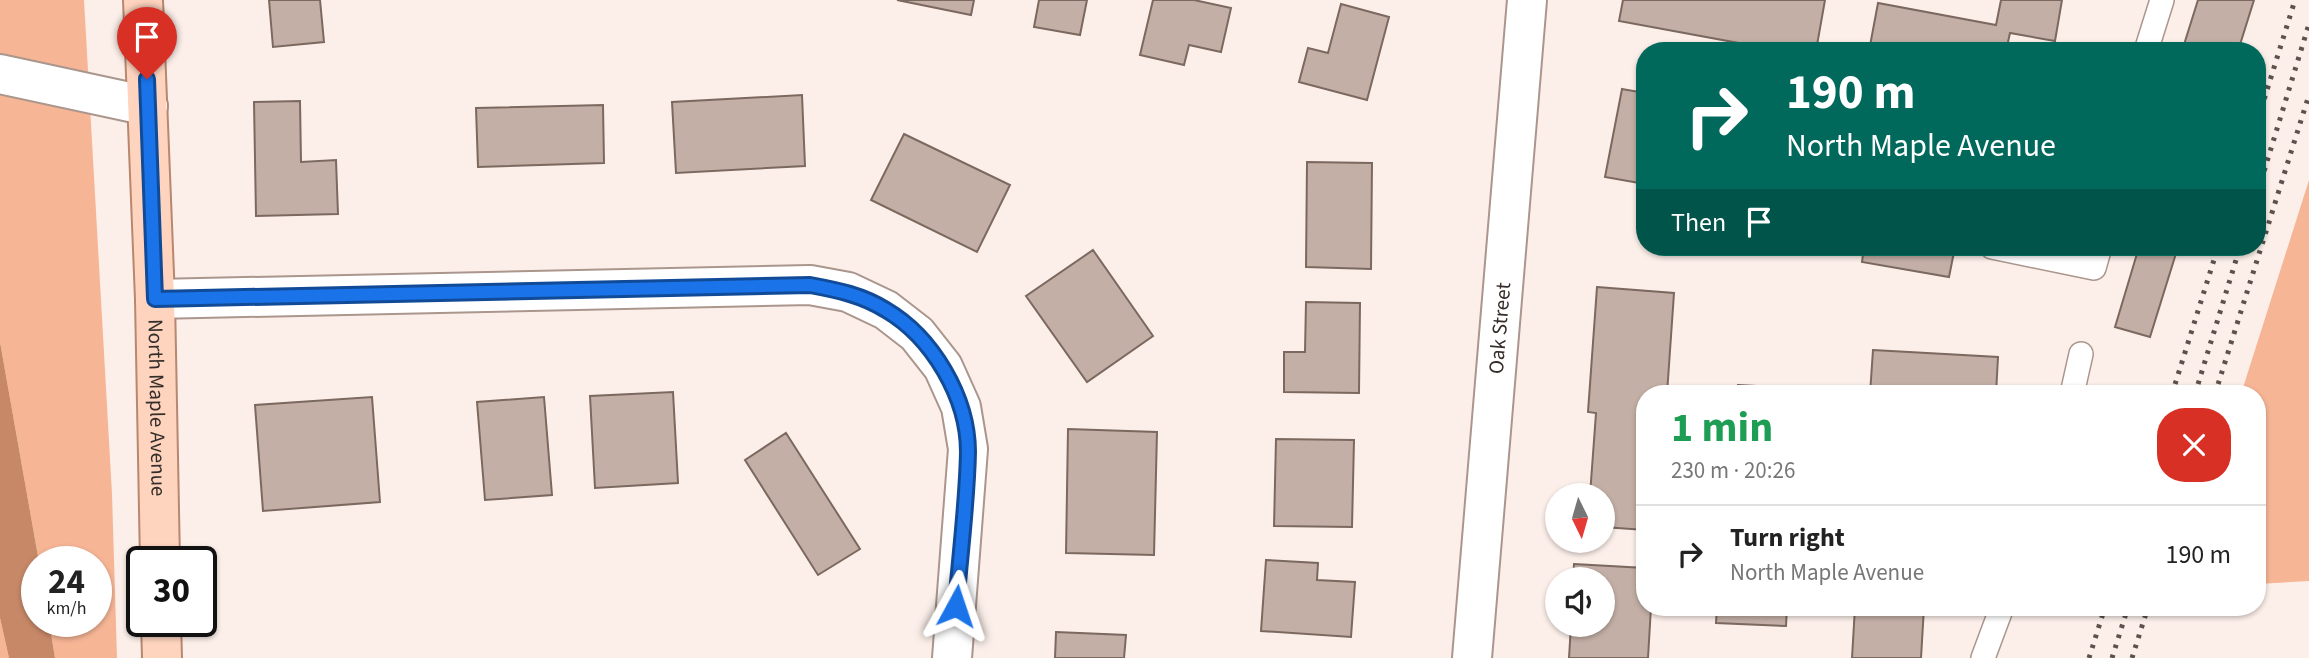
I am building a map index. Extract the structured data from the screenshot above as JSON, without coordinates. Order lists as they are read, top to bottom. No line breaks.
{"streets":{"main road":["North Maple Avenue"],"street":["Oak Street"]},"north":"bottom","page":{"turn":["190 m","North Maple Avenue"],"then":"Then","heading":["1 min","230 m · 20:26"],"list":[{"name":"Turn right","note":"North Maple Avenue","value":"190 m"}],"speed":"24 km/h","limit":"30"}}
